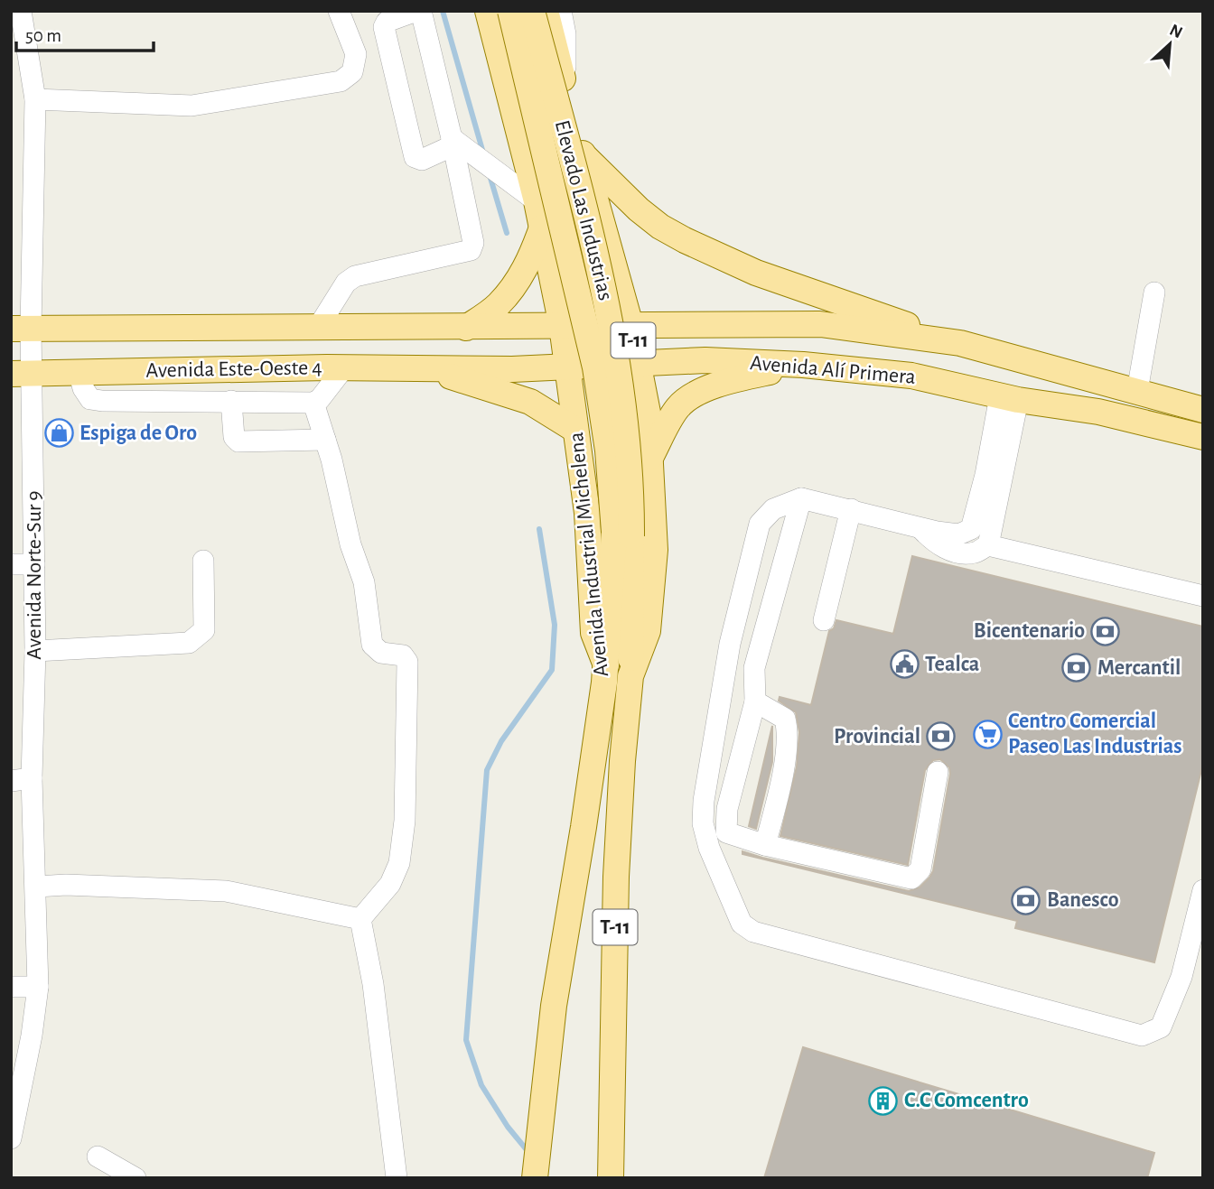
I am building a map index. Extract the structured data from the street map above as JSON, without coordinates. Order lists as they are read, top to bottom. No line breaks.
{"streets":{"main road":["Elevado Las Industrias","T-11","Avenida Este-Oeste 4","Avenida Alí Primera","Avenida Industrial Michelena"],"street":["Avenida Norte-Sur 9"]},"crossings":[["Elevado Las Industrias","Avenida Industrial Michelena"],["Avenida Este-Oeste 4","Avenida Alí Primera"],["Avenida Este-Oeste 4","Avenida Norte-Sur 9"],["Avenida Alí Primera","Avenida Industrial Michelena"],["Avenida Alí Primera","Avenida Norte-Sur 9"]],"places":{"shop":["Espiga de Oro"],"bank":["Bicentenario","Mercantil","Provincial","Banesco"],"public building":["Tealca"],"supermarket":["Centro Comercial Paseo Las Industrias"],"building":["C.C Comcentro"]},"scale_bar":"50 m","north":"top right"}
